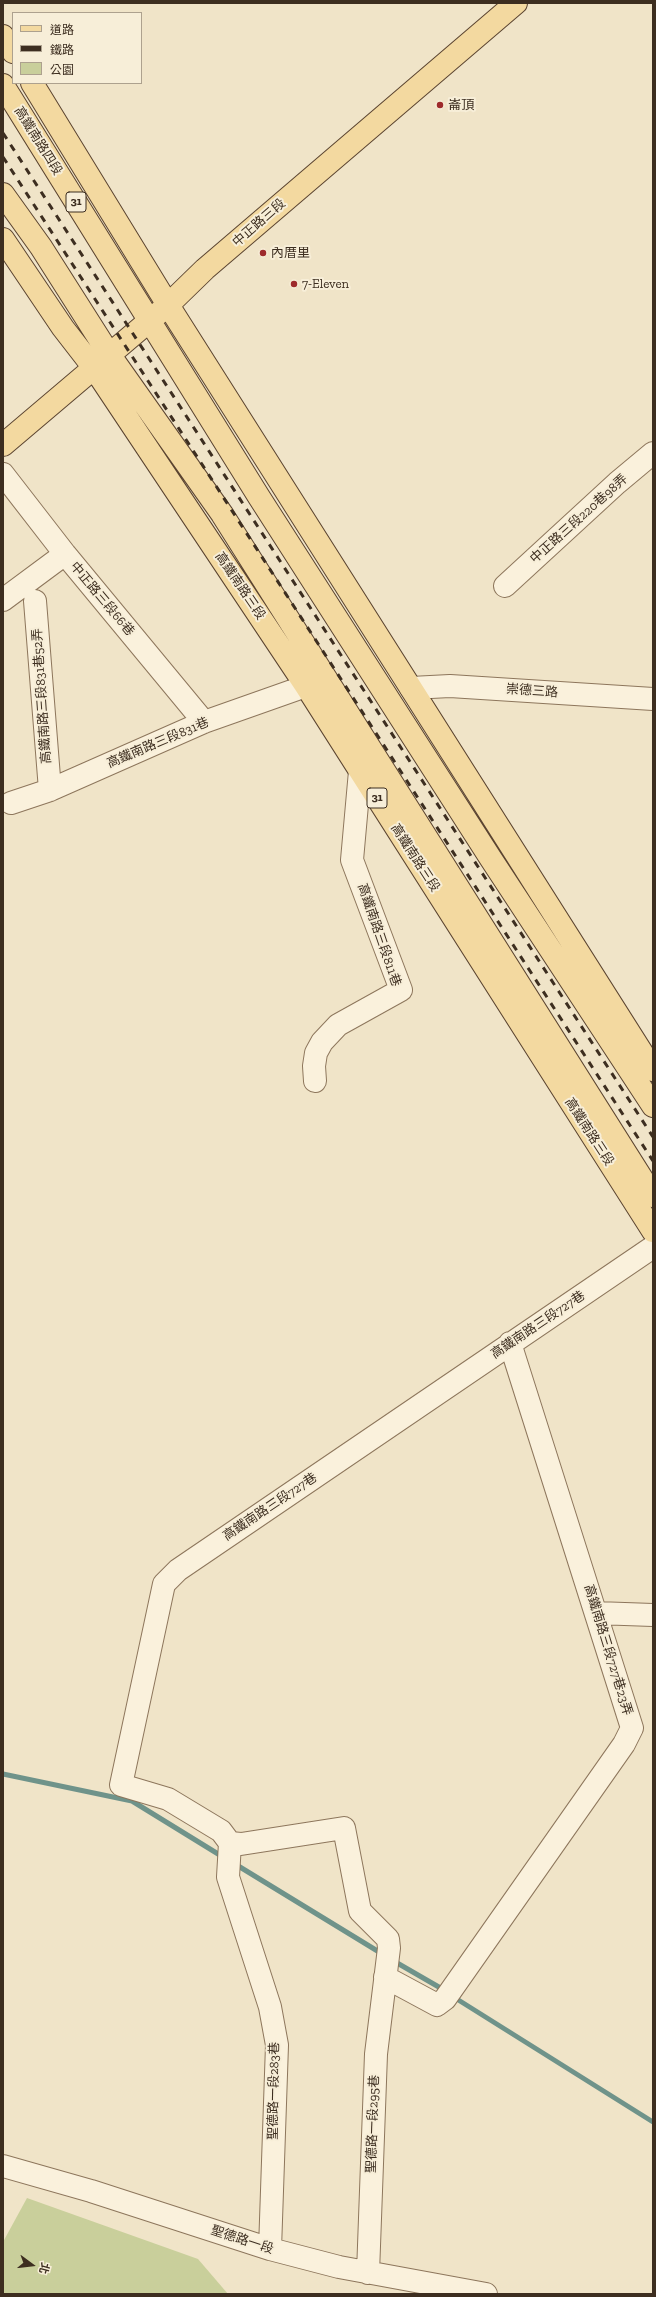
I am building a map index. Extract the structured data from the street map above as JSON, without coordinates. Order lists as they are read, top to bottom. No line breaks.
{"streets":{"main road":["高鐵南路四段","31","中正路三段","高鐵南路三段"],"street":["中正路三段220巷98弄","中正路三段66巷","崇德三路","高鐵南路三段831巷52弄","高鐵南路三段831巷","高鐵南路三段811巷","高鐵南路三段727巷","高鐵南路三段727巷23弄","聖德路一段283巷","聖德路一段295巷","聖德路一段"]},"crossings":[["高鐵南路四段","31"],["高鐵南路四段","中正路三段"],["31","中正路三段"],["31","高鐵南路三段"],["31","崇德三路"],["中正路三段","高鐵南路三段"],["高鐵南路三段","高鐵南路三段831巷"],["高鐵南路三段","高鐵南路三段811巷"],["中正路三段66巷","高鐵南路三段831巷"],["高鐵南路三段831巷52弄","高鐵南路三段831巷"],["高鐵南路三段727巷","高鐵南路三段727巷23弄"],["高鐵南路三段727巷","聖德路一段283巷"],["高鐵南路三段727巷23弄","聖德路一段295巷"],["聖德路一段283巷","聖德路一段"],["聖德路一段295巷","聖德路一段"]],"places":["崙頂","內厝里","7-Eleven"],"legend":["道路","鐵路","公園"],"north":"right"}
